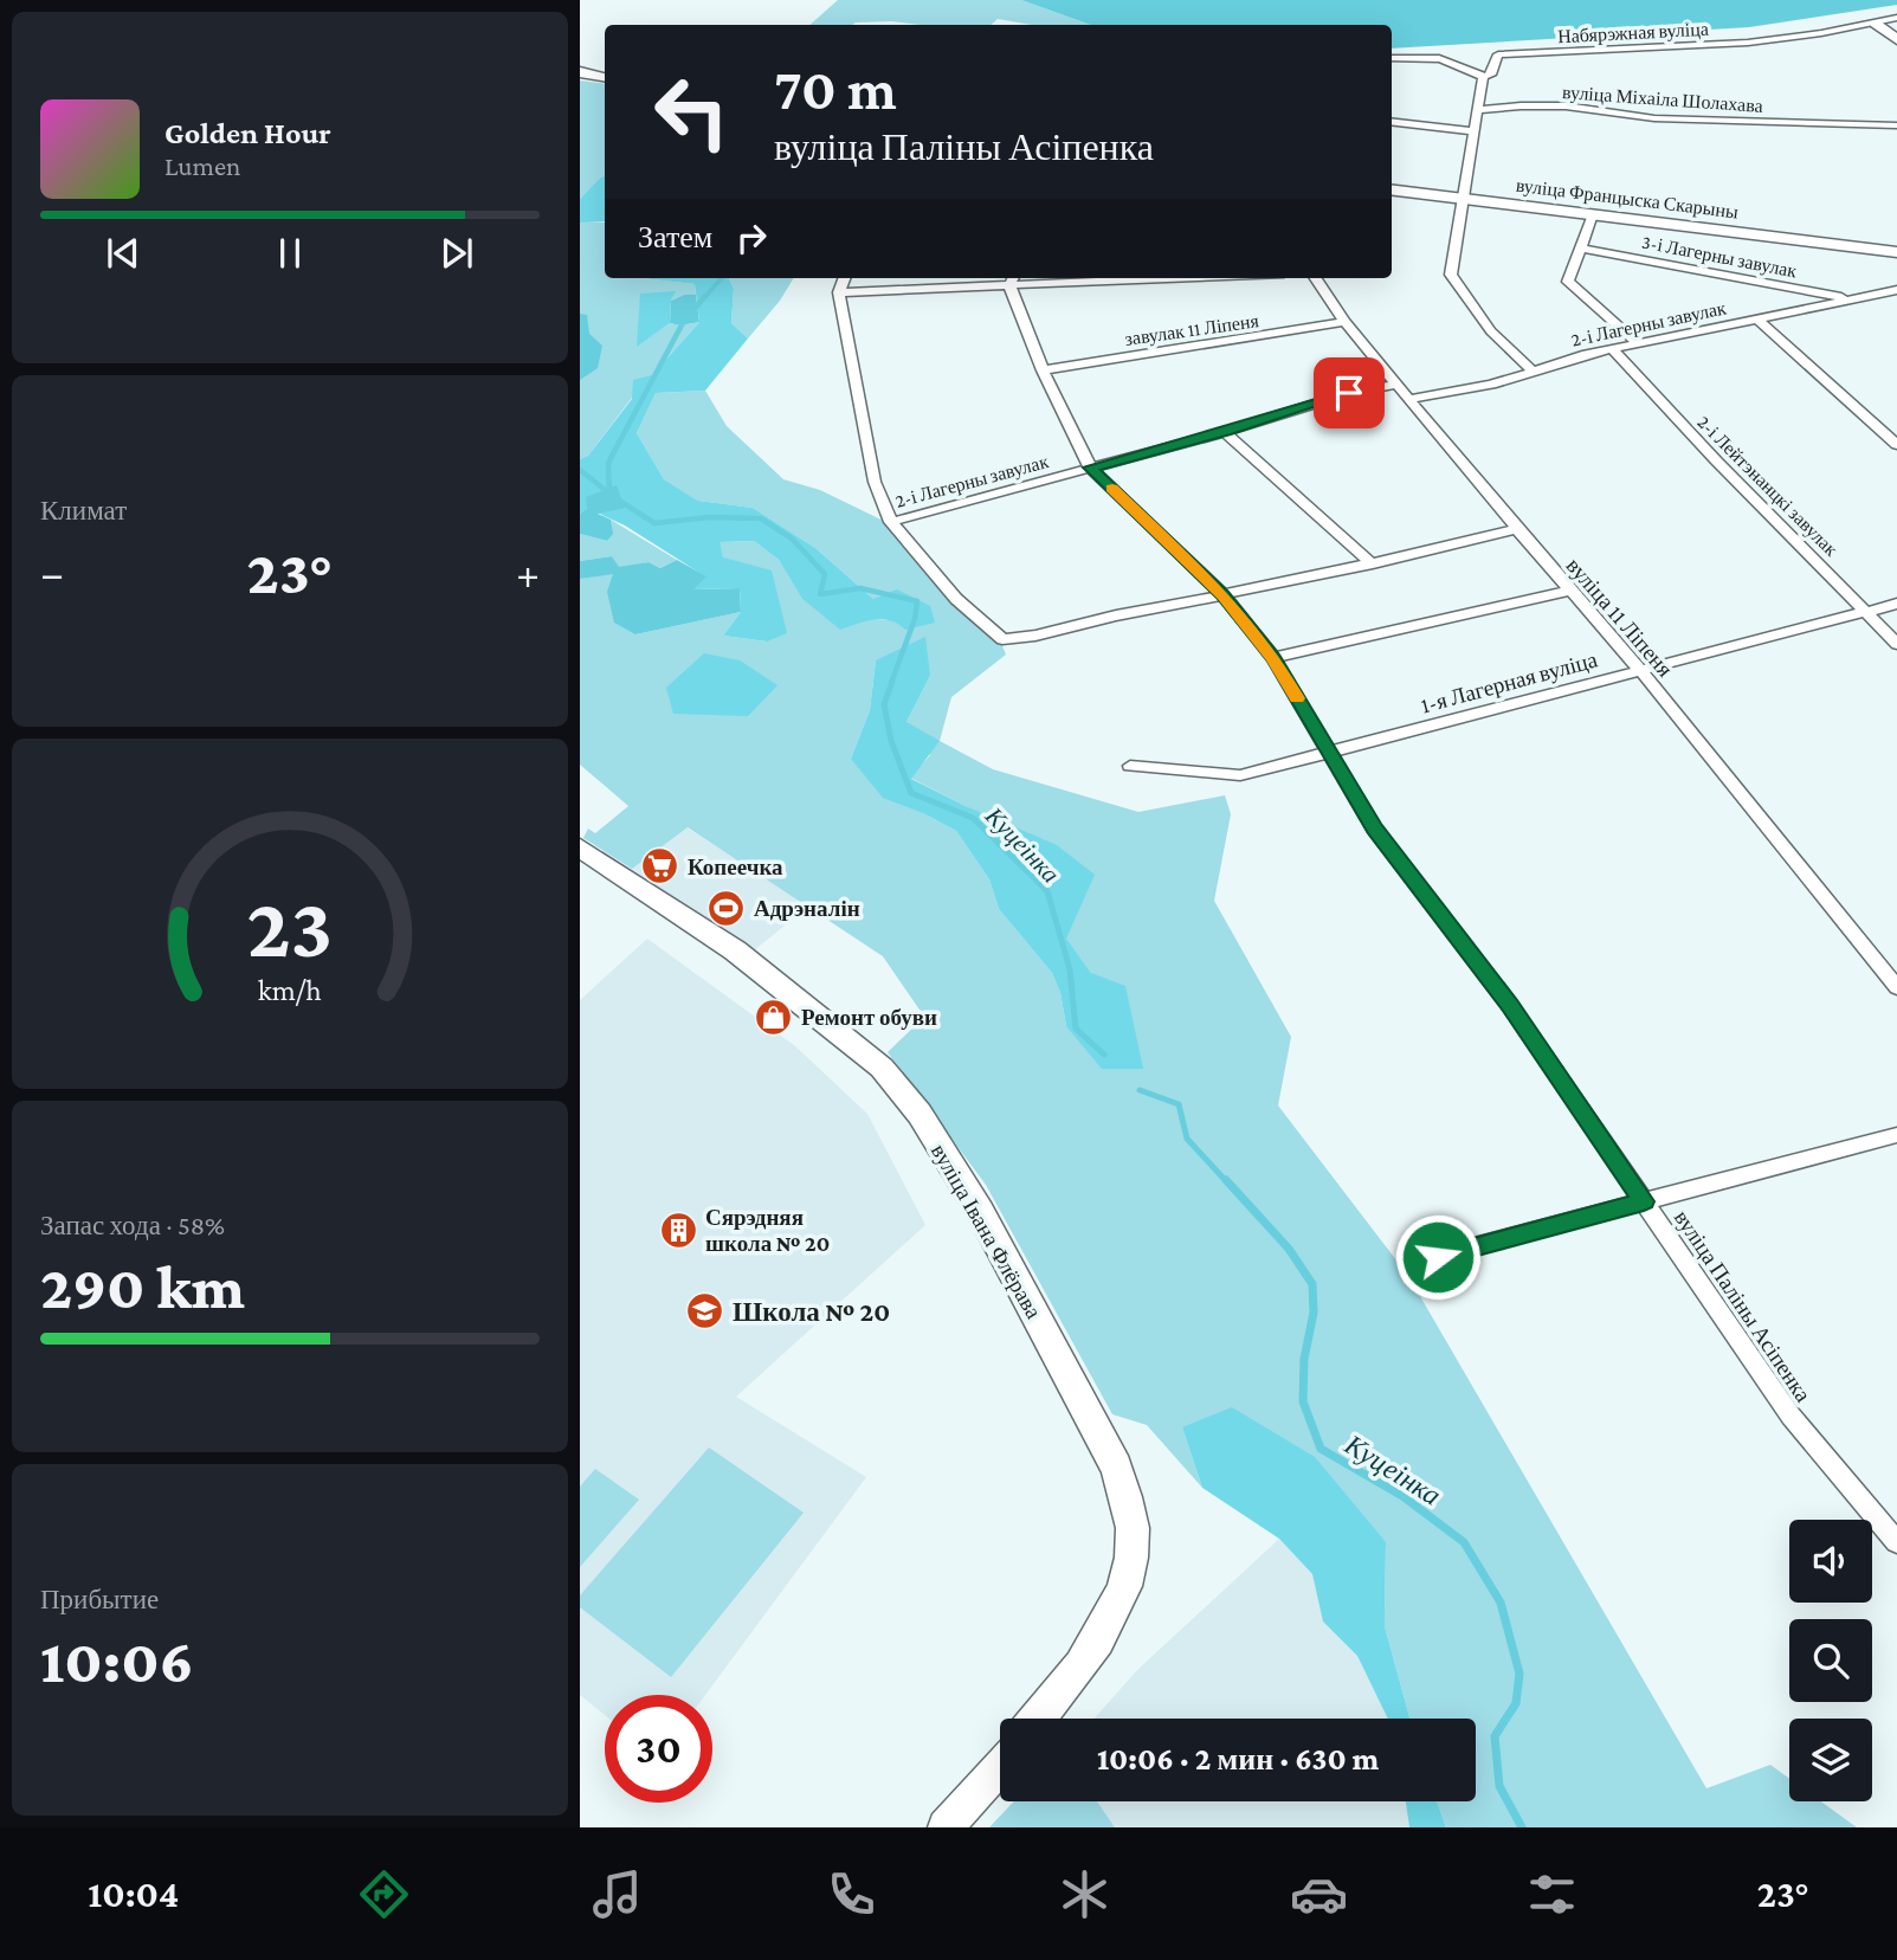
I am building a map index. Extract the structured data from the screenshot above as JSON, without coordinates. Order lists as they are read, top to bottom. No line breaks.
{"streets":{"street":["Набярэжная вуліца","вуліца Міхаіла Шолахава","вуліца Францыска Скарыны","3-і Лагерны завулак","2-і Лагерны завулак","завулак 11 Ліпеня","2-і Лейтэнанцкі завулак","вуліца 11 Ліпеня","1-я Лагерная вуліца","вуліца Івана Флёрава","вуліца Паліны Асіпенка"]},"crossings":[["3-і Лагерны завулак","2-і Лагерны завулак"],["2-і Лагерны завулак","2-і Лейтэнанцкі завулак"],["2-і Лагерны завулак","вуліца 11 Ліпеня"],["2-і Лагерны завулак","вуліца Паліны Асіпенка"],["завулак 11 Ліпеня","вуліца 11 Ліпеня"],["завулак 11 Ліпеня","вуліца Паліны Асіпенка"],["2-і Лейтэнанцкі завулак","1-я Лагерная вуліца"],["вуліца 11 Ліпеня","1-я Лагерная вуліца"],["1-я Лагерная вуліца","вуліца Паліны Асіпенка"]],"water":["Куцеінка"],"places":{"supermarket":["Копеечка"],"sports":["Адрэналін"],"shop":["Ремонт обуви"],"building":["Сярэдняя школа № 20"],"school or university":["Школа № 20"]},"page":{"turn":["70 m","вуліца Паліны Асіпенка"],"song":["Golden Hour","Lumen"],"then":"Затем","tile":["Климат",["Запас хода · 58%","290 km"],["Прибытие","10:06"]],"heat":["−","23°","+"],"limit":"30","trip":"10:06 · 2 мин · 630 m","tabs":["10:04","23°"],"gauge":["23","km/h"]}}
